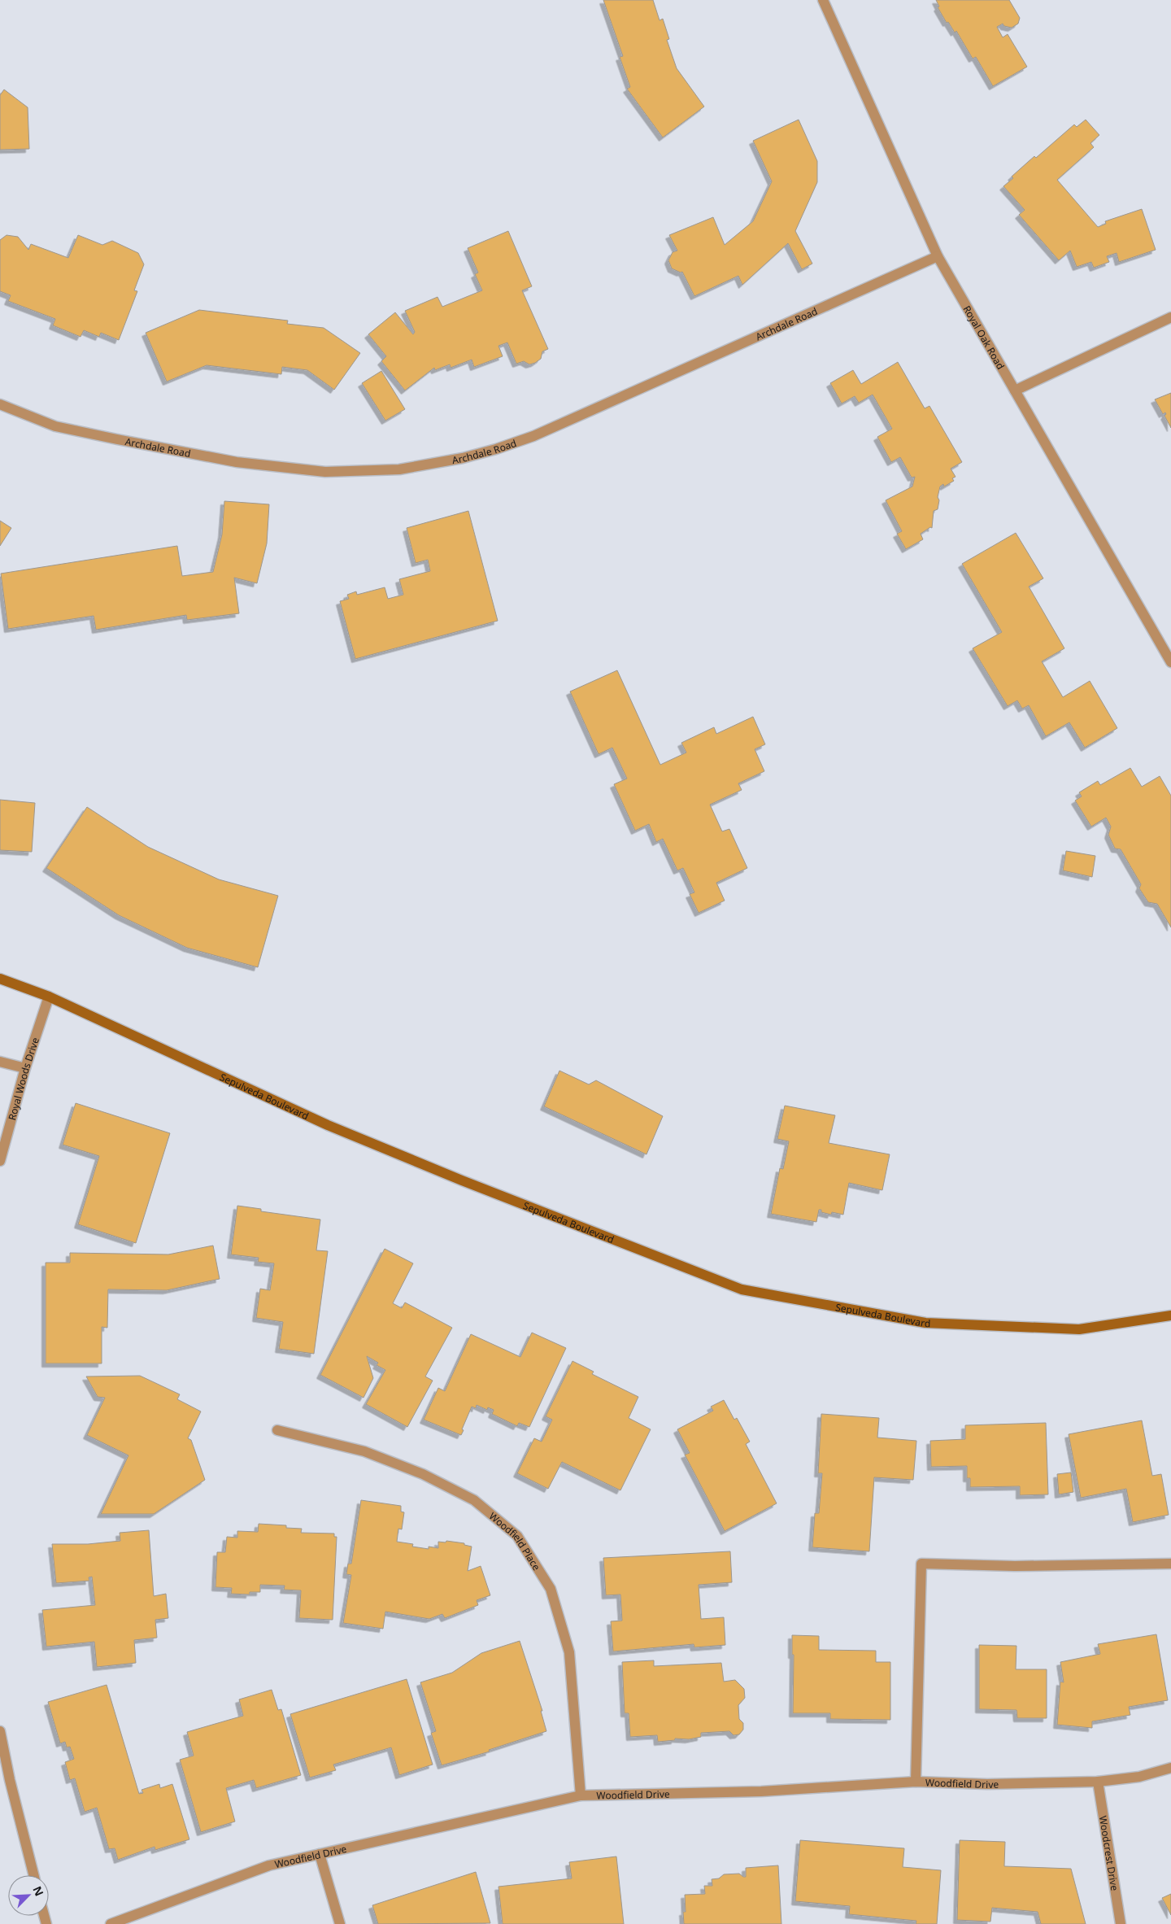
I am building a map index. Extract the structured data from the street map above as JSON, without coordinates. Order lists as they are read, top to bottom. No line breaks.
{"streets":{"main road":["Sepulveda Boulevard"],"street":["Archdale Road","Royal Oak Road","Royal Woods Drive","Woodfield Place","Woodfield Drive","Woodcrest Drive"]},"crossings":[["Archdale Road","Royal Oak Road"],["Royal Woods Drive","Sepulveda Boulevard"],["Woodfield Place","Woodfield Drive"],["Woodfield Drive","Woodcrest Drive"]],"north":"top right"}
